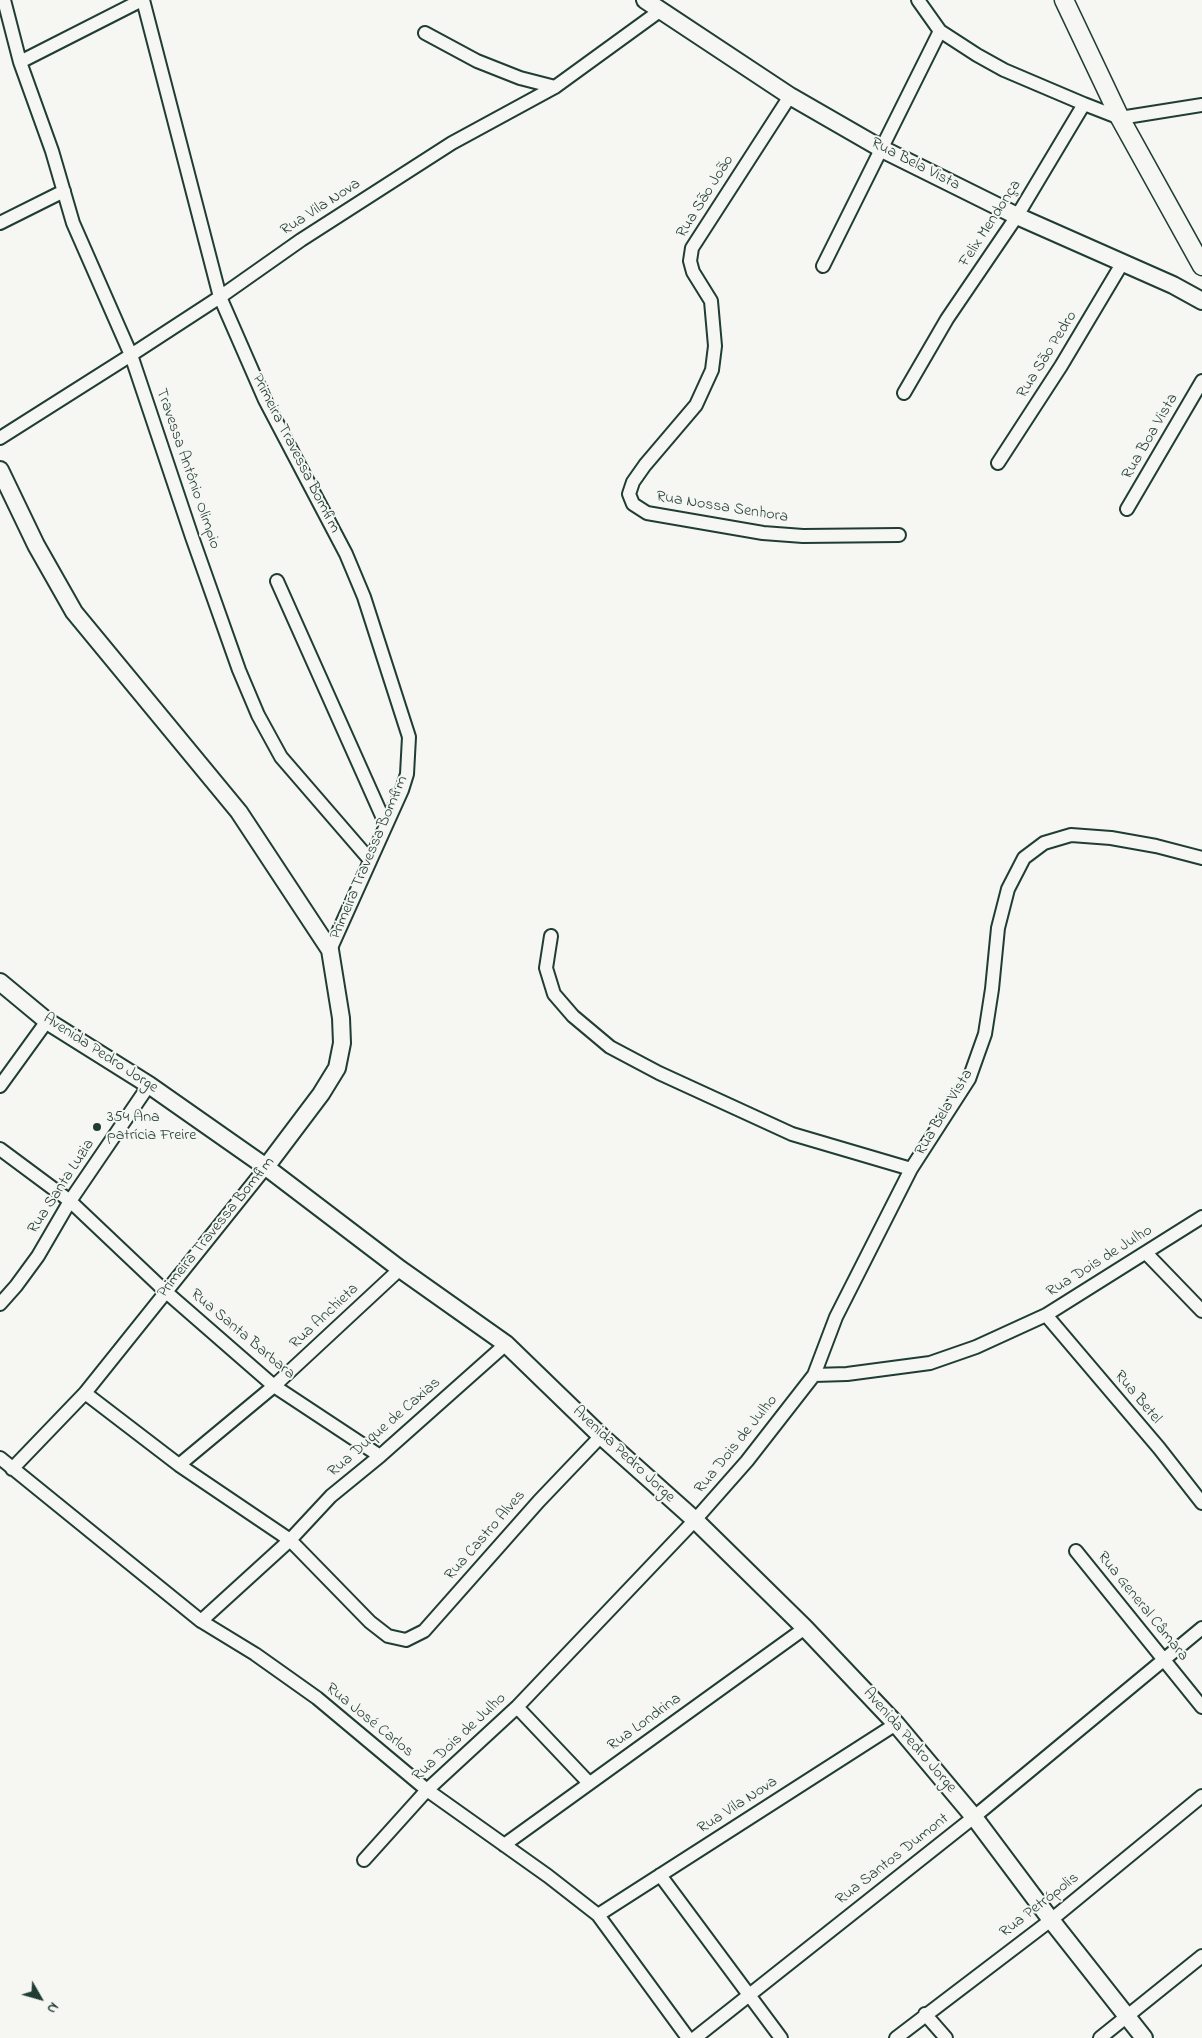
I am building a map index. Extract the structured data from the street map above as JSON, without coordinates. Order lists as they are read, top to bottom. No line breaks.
{"streets":{"street":["Rua Bela Vista","Rua São João","Rua Vila Nova","Felix Mendonça","Rua São Pedro","Rua Boa Vista","Primeira Travessa Bomfim","Travessa Antônio Olimpio","Rua Nossa Senhora","Avenida Pedro Jorge","Rua Santa Luzia","Rua Dois de Julho","Rua Anchieta","Rua Santa Barbara","Rua Betel","Rua Duque de Caxias","Rua Castro Alves","Rua General Câmara","Rua José Carlos","Rua Londrina","Rua Santos Dumont","Rua Petrópolis"]},"crossings":[["Rua Bela Vista","Rua São João"],["Rua Bela Vista","Rua Vila Nova"],["Rua Bela Vista","Felix Mendonça"],["Rua Bela Vista","Rua São Pedro"],["Rua Bela Vista","Rua Dois de Julho"],["Rua São João","Rua Nossa Senhora"],["Rua Vila Nova","Primeira Travessa Bomfim"],["Rua Vila Nova","Travessa Antônio Olimpio"],["Rua Vila Nova","Avenida Pedro Jorge"],["Rua Vila Nova","Rua José Carlos"],["Primeira Travessa Bomfim","Travessa Antônio Olimpio"],["Primeira Travessa Bomfim","Avenida Pedro Jorge"],["Primeira Travessa Bomfim","Rua Santa Barbara"],["Primeira Travessa Bomfim","Rua José Carlos"],["Avenida Pedro Jorge","Rua Santa Luzia"],["Avenida Pedro Jorge","Rua Dois de Julho"],["Avenida Pedro Jorge","Rua Anchieta"],["Avenida Pedro Jorge","Rua Duque de Caxias"],["Avenida Pedro Jorge","Rua Castro Alves"],["Avenida Pedro Jorge","Rua Londrina"],["Avenida Pedro Jorge","Rua Santos Dumont"],["Avenida Pedro Jorge","Rua Petrópolis"],["Rua Santa Luzia","Rua Santa Barbara"],["Rua Dois de Julho","Rua Betel"],["Rua Dois de Julho","Rua José Carlos"],["Rua Anchieta","Rua Santa Barbara"],["Rua Santa Barbara","Rua Duque de Caxias"],["Rua Duque de Caxias","Rua Castro Alves"],["Rua Duque de Caxias","Rua José Carlos"],["Rua General Câmara","Rua Santos Dumont"],["Rua José Carlos","Rua Londrina"]],"places":["354 Ana patrícia Freire"],"north":"bottom right"}
